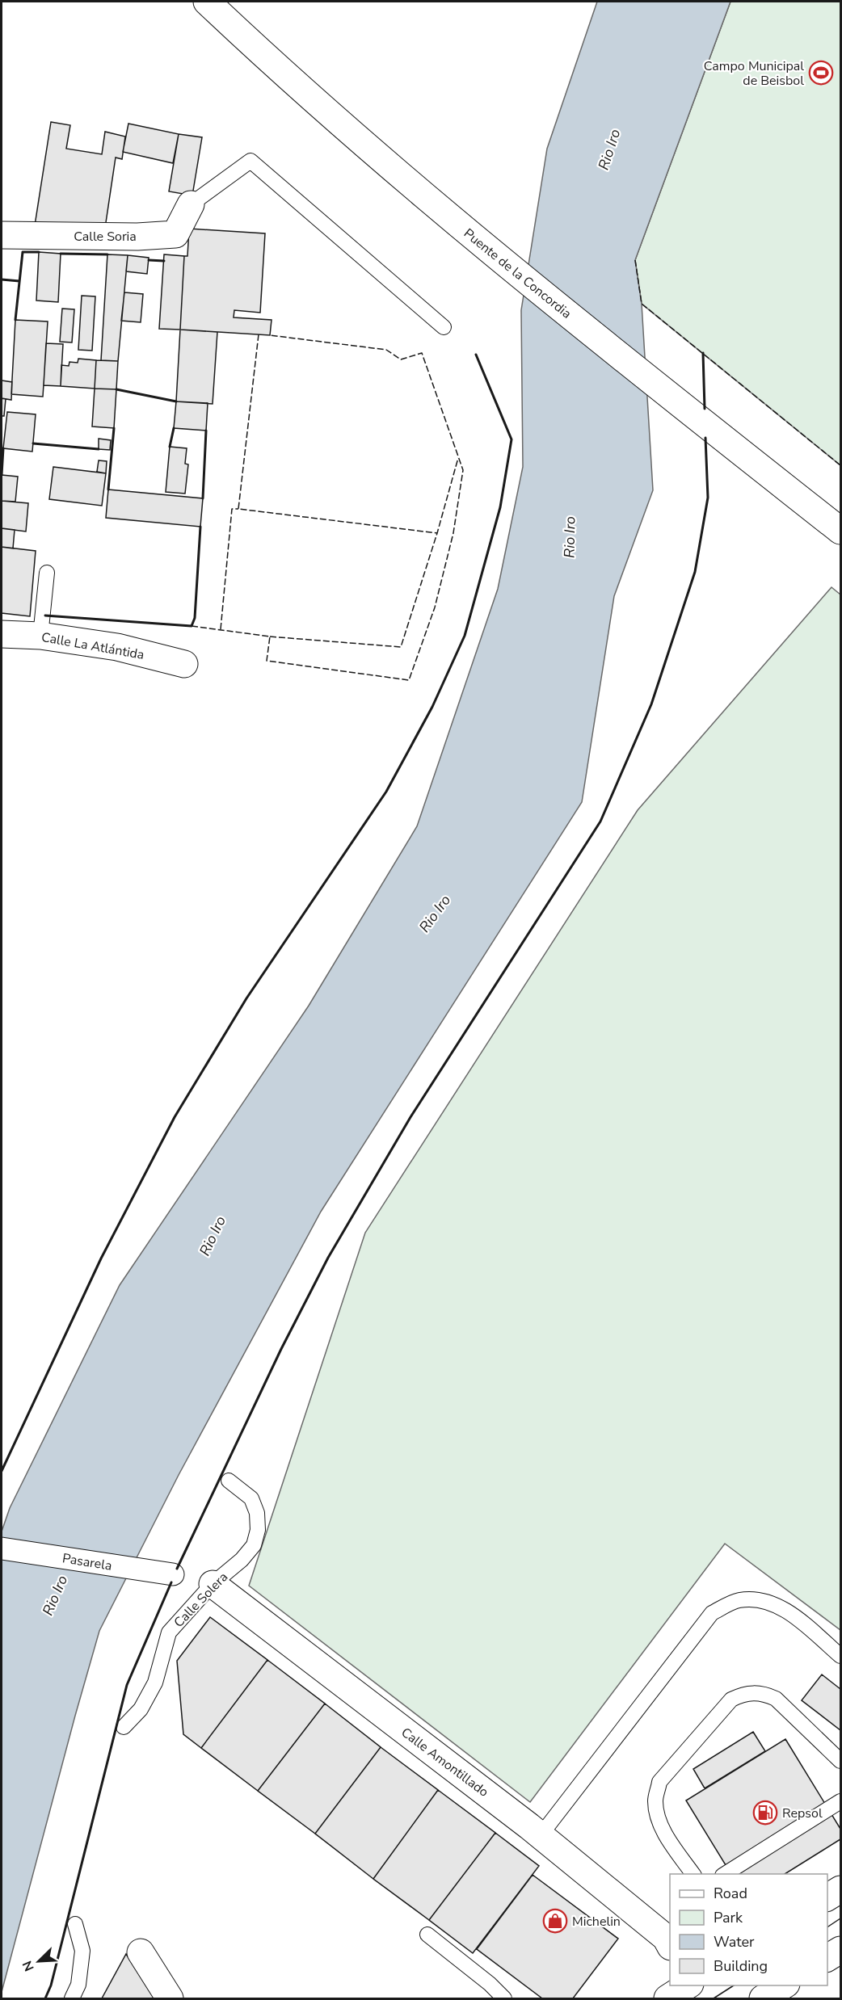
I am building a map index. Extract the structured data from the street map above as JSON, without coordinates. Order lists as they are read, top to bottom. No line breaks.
{"streets":{"street":["Calle Soria","Puente de la Concordia","Calle La Atlántida","Pasarela","Calle Amontillado"],"lane":["Calle Solera"]},"crossings":[["Calle Solera","Calle Amontillado"]],"water":["Rio Iro"],"places":{"sports":["Campo Municipal de Beisbol"],"fuel station":["Repsol"],"shop":["Michelin"]},"legend":["Road","Park","Water","Building"],"north":"bottom left"}
